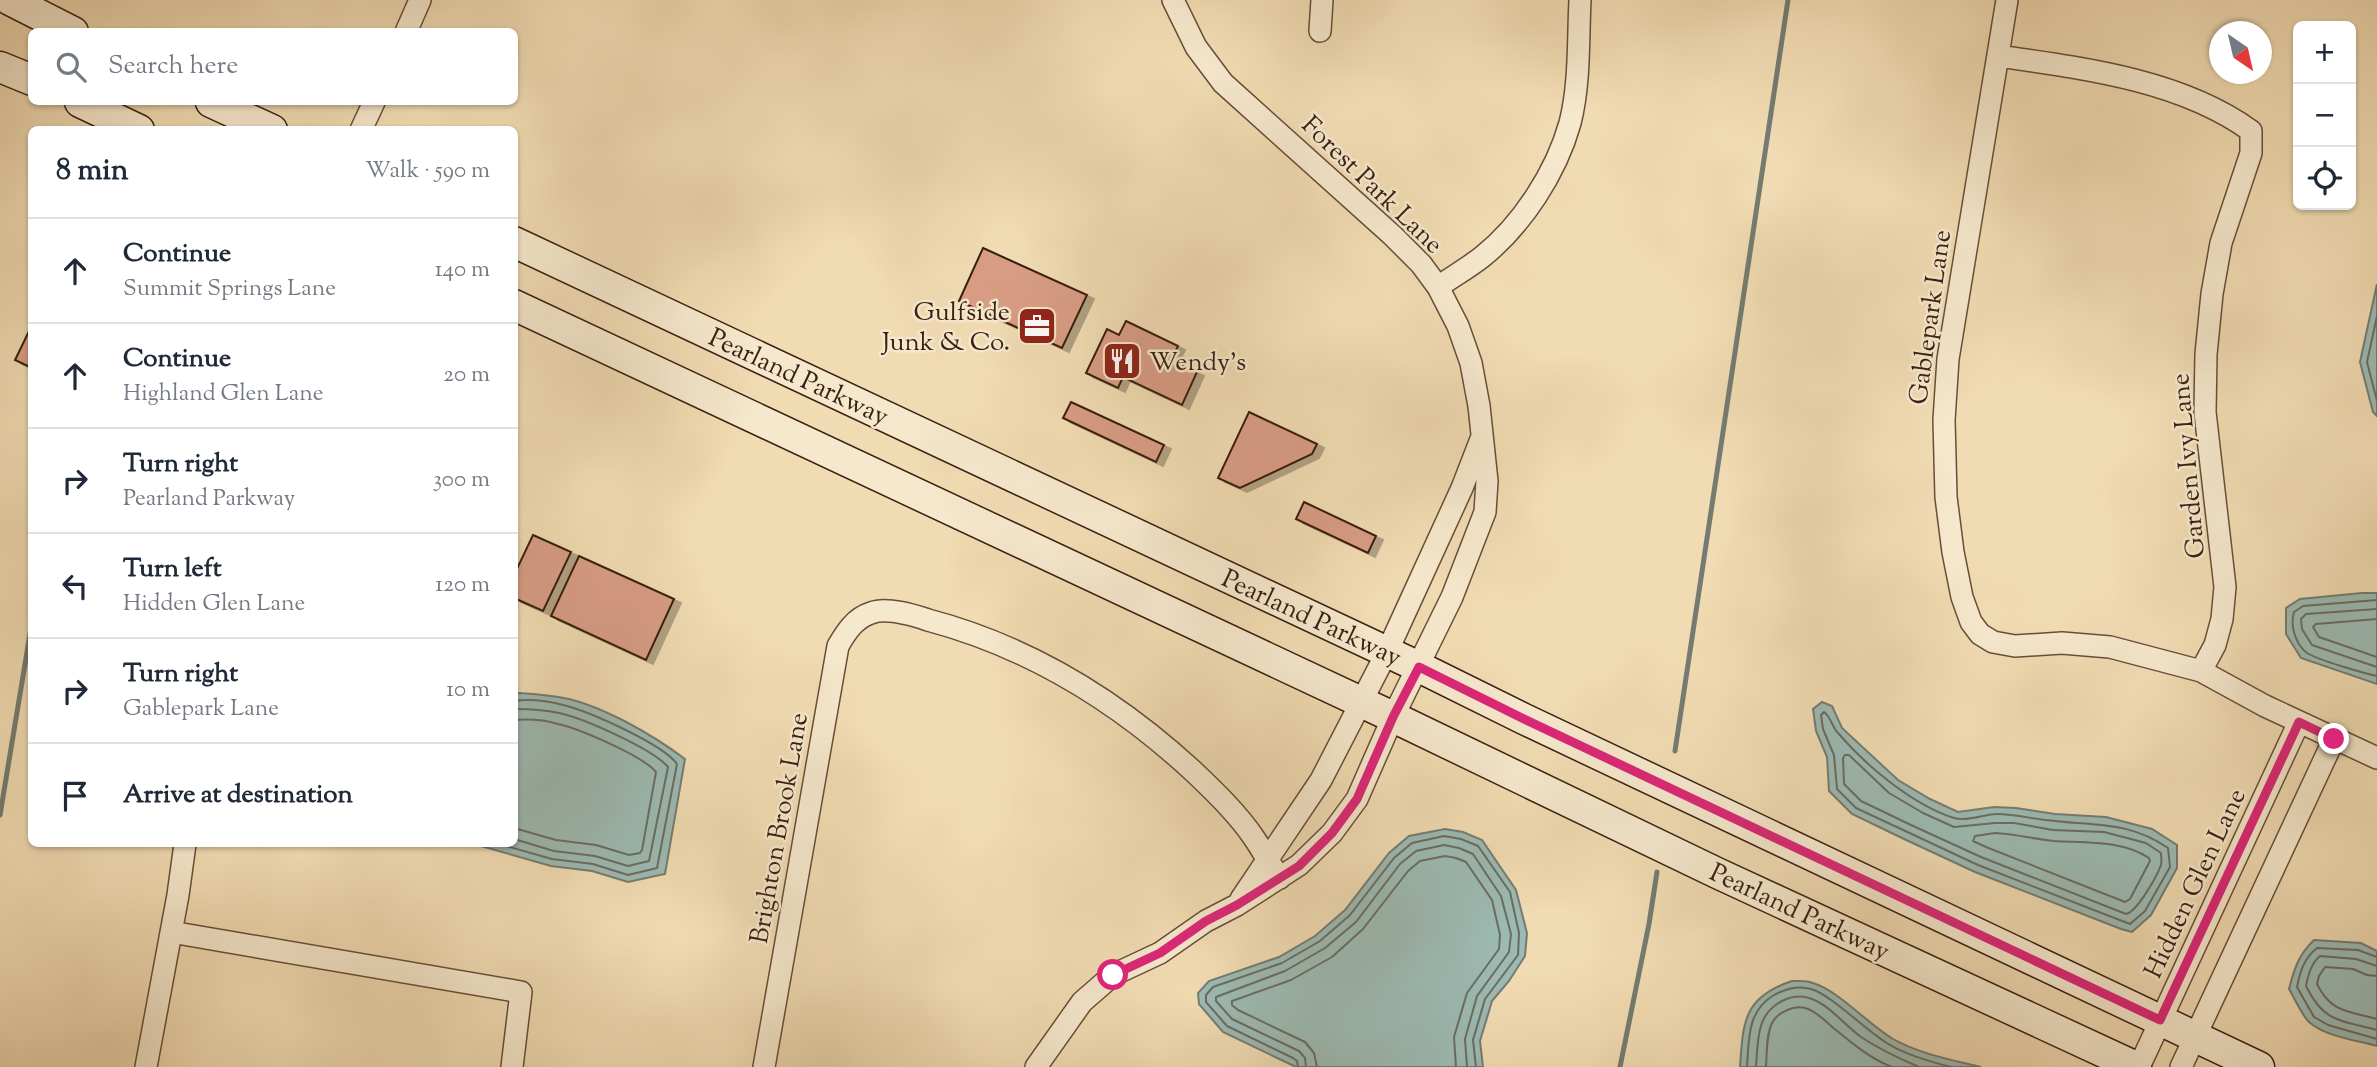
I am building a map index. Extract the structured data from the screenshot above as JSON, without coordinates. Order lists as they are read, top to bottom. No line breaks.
{"streets":{"main road":["Pearland Parkway"],"street":["Forest Park Lane","Gablepark Lane","Garden Ivy Lane","Brighton Brook Lane","Hidden Glen Lane"]},"crossings":[["Forest Park Lane","Pearland Parkway"],["Gablepark Lane","Garden Ivy Lane"],["Gablepark Lane","Hidden Glen Lane"],["Pearland Parkway","Hidden Glen Lane"]],"places":{"office":["Gulfside Junk & Co."],"restaurant":["Wendy's"]},"north":"bottom right","page":{"map_buttons":["+","−"],"search":"Search here","heading":["8 min","Walk · 590 m"],"list":[["Continue","Summit Springs Lane","140 m"],["Continue","Highland Glen Lane","20 m"],["Turn right","Pearland Parkway","300 m"],["Turn left","Hidden Glen Lane","120 m"],["Turn right","Gablepark Lane","10 m"],"Arrive at destination"]}}
